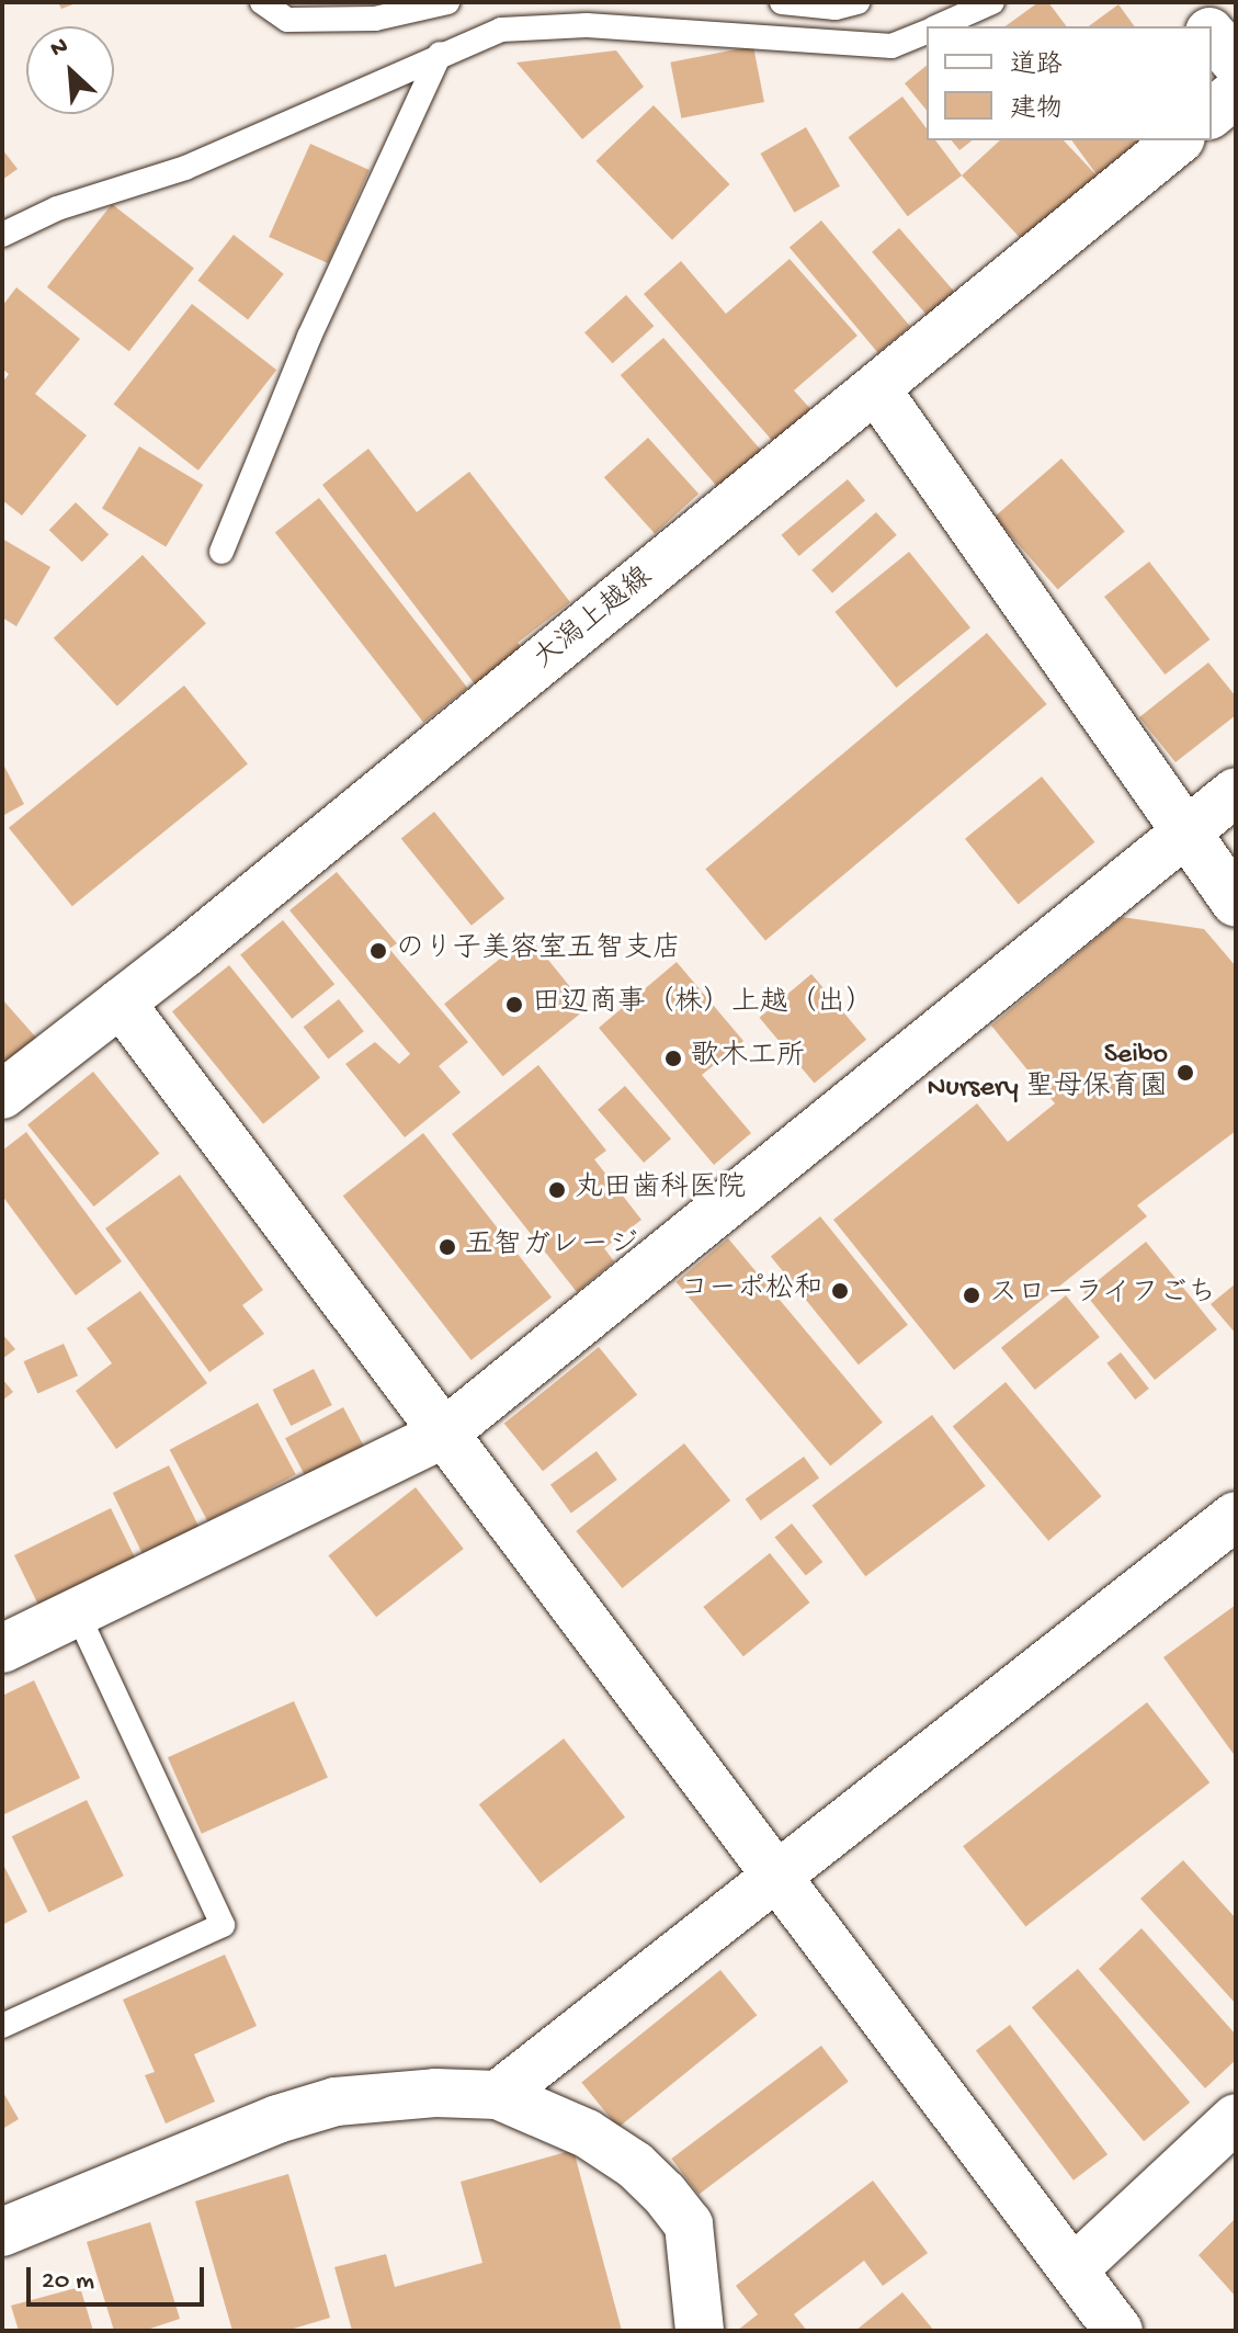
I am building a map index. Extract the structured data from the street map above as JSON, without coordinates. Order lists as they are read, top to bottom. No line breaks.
{"streets":{"street":["大潟上越線"]},"places":["のり子美容室五智支店","田辺商事（株）上越（出）","歌木工所","Seibo Nursery 聖母保育園","丸田歯科医院","五智ガレージ","コーポ松和","スローライフごち"],"legend":["道路","建物"],"scale_bar":"20 m","north":"top left"}
